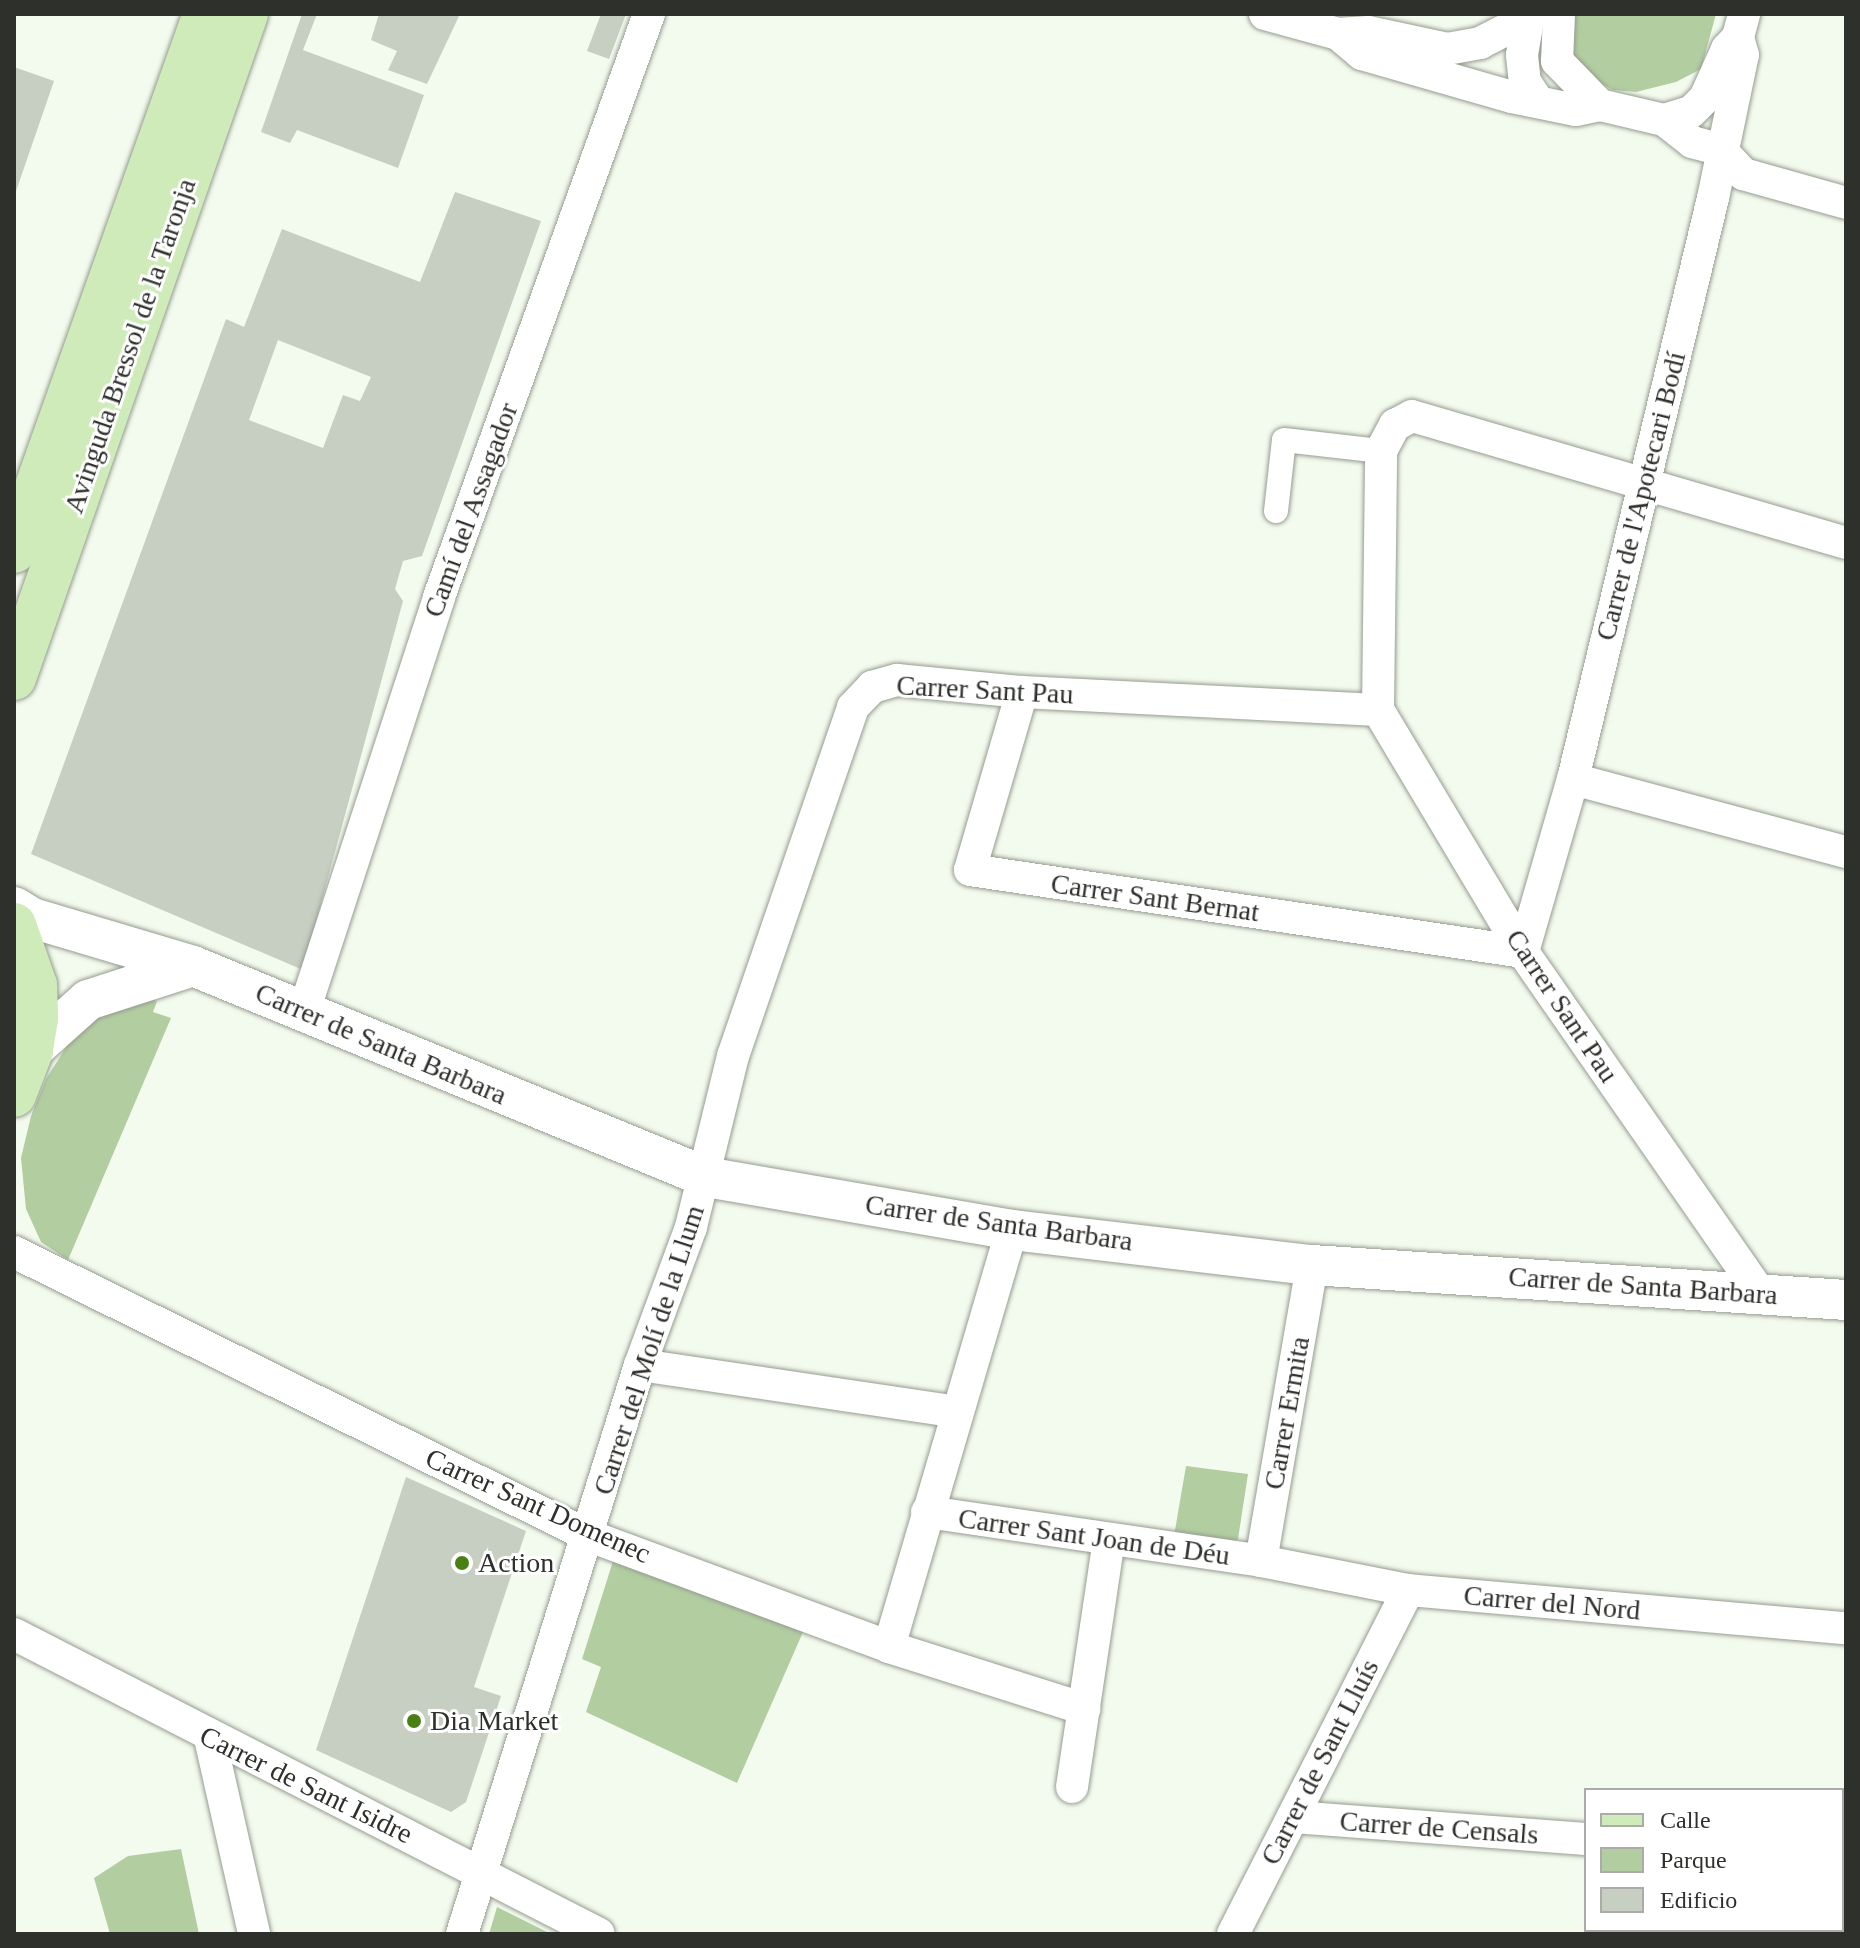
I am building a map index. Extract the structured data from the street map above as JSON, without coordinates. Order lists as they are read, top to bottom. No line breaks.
{"streets":{"main road":["Avinguda Bressol de la Taronja"],"street":["Carrer de l'Apotecari Bodí","Camí del Assagador","Carrer Sant Pau","Carrer Sant Bernat","Carrer de Santa Barbara","Carrer del Molí de la Llum","Carrer Ermita","Carrer Sant Domenec","Carrer Sant Joan de Déu","Carrer del Nord","Carrer de Sant Lluís","Carrer de Sant Isidre","Carrer de Censals"]},"crossings":[["Carrer de l'Apotecari Bodí","Carrer Sant Pau"],["Carrer de l'Apotecari Bodí","Carrer Sant Bernat"],["Camí del Assagador","Carrer de Santa Barbara"],["Carrer Sant Pau","Carrer Sant Bernat"],["Carrer Sant Pau","Carrer de Santa Barbara"],["Carrer Sant Pau","Carrer del Molí de la Llum"],["Carrer de Santa Barbara","Carrer del Molí de la Llum"],["Carrer de Santa Barbara","Carrer Ermita"],["Carrer de Santa Barbara","Carrer Sant Joan de Déu"],["Carrer del Molí de la Llum","Carrer Sant Domenec"],["Carrer del Molí de la Llum","Carrer de Sant Isidre"],["Carrer Ermita","Carrer Sant Joan de Déu"],["Carrer Ermita","Carrer del Nord"],["Carrer Sant Domenec","Carrer Sant Joan de Déu"],["Carrer Sant Joan de Déu","Carrer del Nord"],["Carrer del Nord","Carrer de Sant Lluís"],["Carrer de Sant Lluís","Carrer de Censals"]],"places":["Action","Dia Market"],"legend":["Calle","Parque","Edificio"]}
